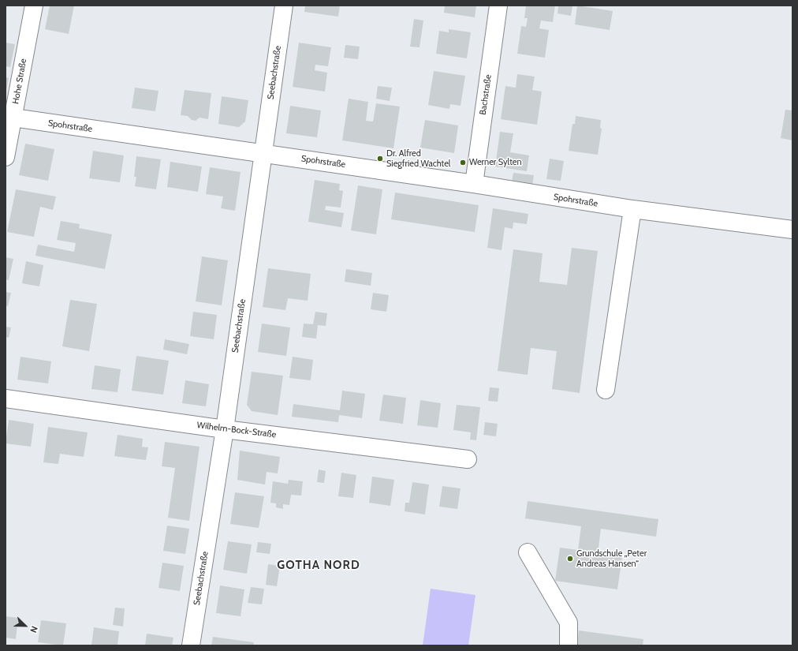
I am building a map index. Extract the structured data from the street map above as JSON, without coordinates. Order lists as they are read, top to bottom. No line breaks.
{"streets":{"street":["Seebachstraße","Hohe Straße","Bachstraße","Spohrstraße","Wilhelm-Bock-Straße"]},"crossings":[["Seebachstraße","Spohrstraße"],["Seebachstraße","Wilhelm-Bock-Straße"],["Hohe Straße","Spohrstraße"],["Bachstraße","Spohrstraße"]],"districts":["GOTHA NORD"],"places":["Dr. Alfred Siegfried Wachtel","Werner Sylten","Grundschule „Peter Andreas Hansen“"],"north":"bottom right"}
